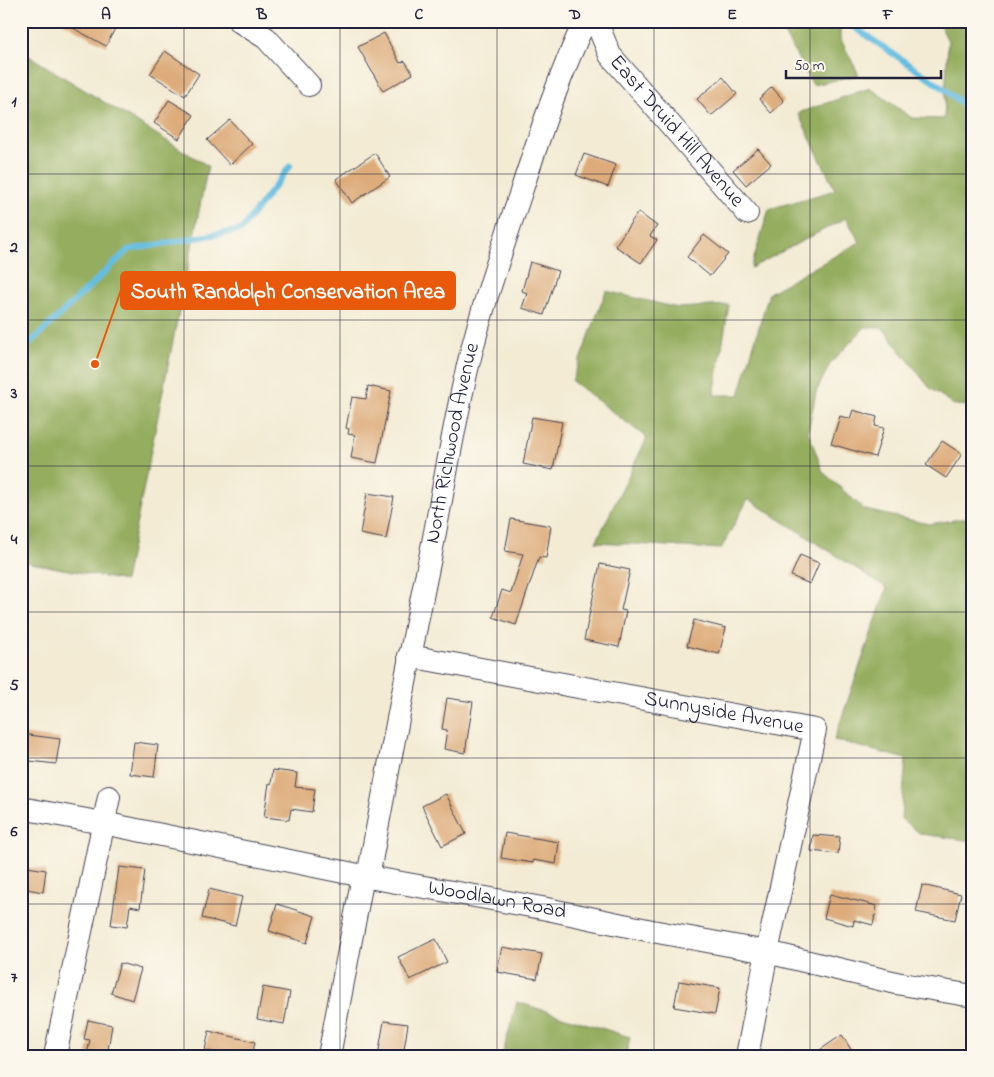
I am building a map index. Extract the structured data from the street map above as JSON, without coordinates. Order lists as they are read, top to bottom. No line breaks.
{"streets":{"street":["East Druid Hill Avenue","North Richwood Avenue","Sunnyside Avenue","Woodlawn Road"]},"crossings":[["North Richwood Avenue","Sunnyside Avenue"],["North Richwood Avenue","Woodlawn Road"],["Sunnyside Avenue","Woodlawn Road"]],"places":["South Randolph Conservation Area"],"scale_bar":"50 m","grid":{"columns":["A","B","C","D","E","F"],"rows":["1","2","3","4","5","6","7"]}}
